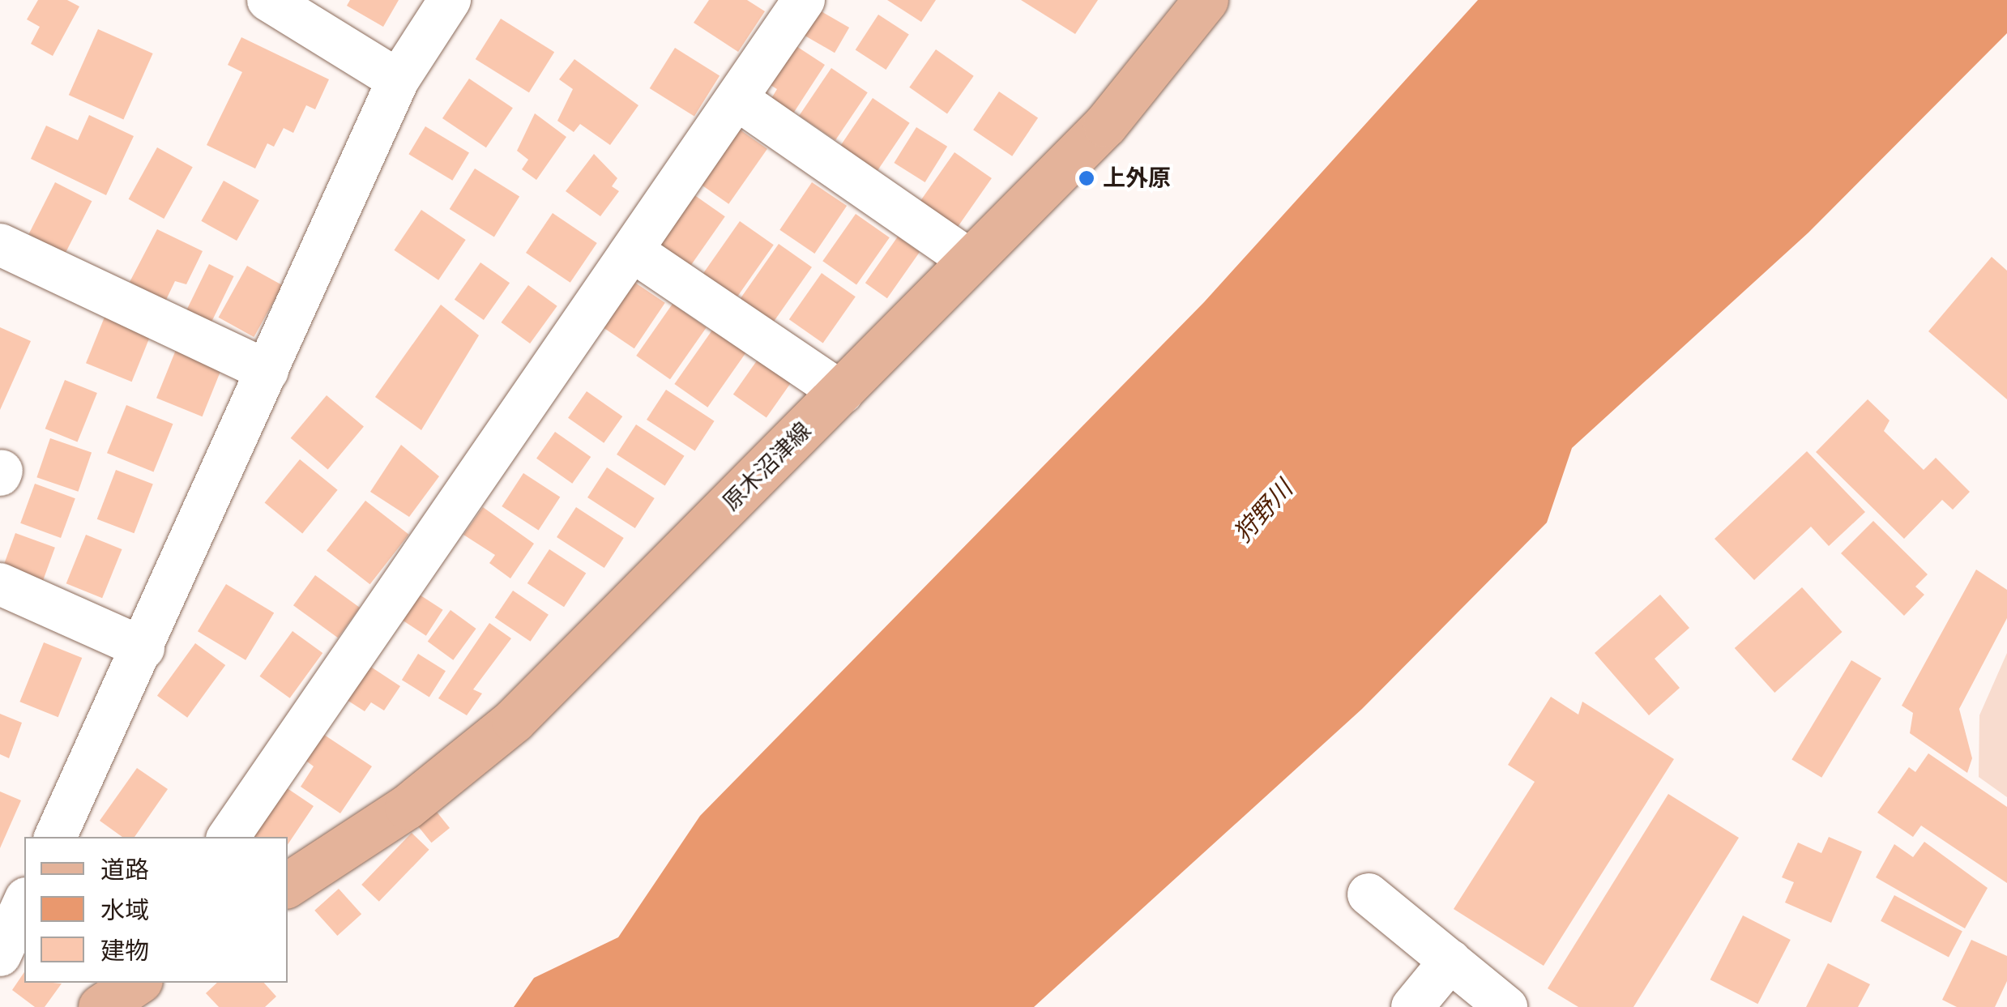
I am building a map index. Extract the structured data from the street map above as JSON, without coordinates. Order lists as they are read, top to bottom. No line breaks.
{"streets":{"main road":["原木沼津線"]},"water":["狩野川"],"places":["上外原"],"legend":["道路","水域","建物"]}
